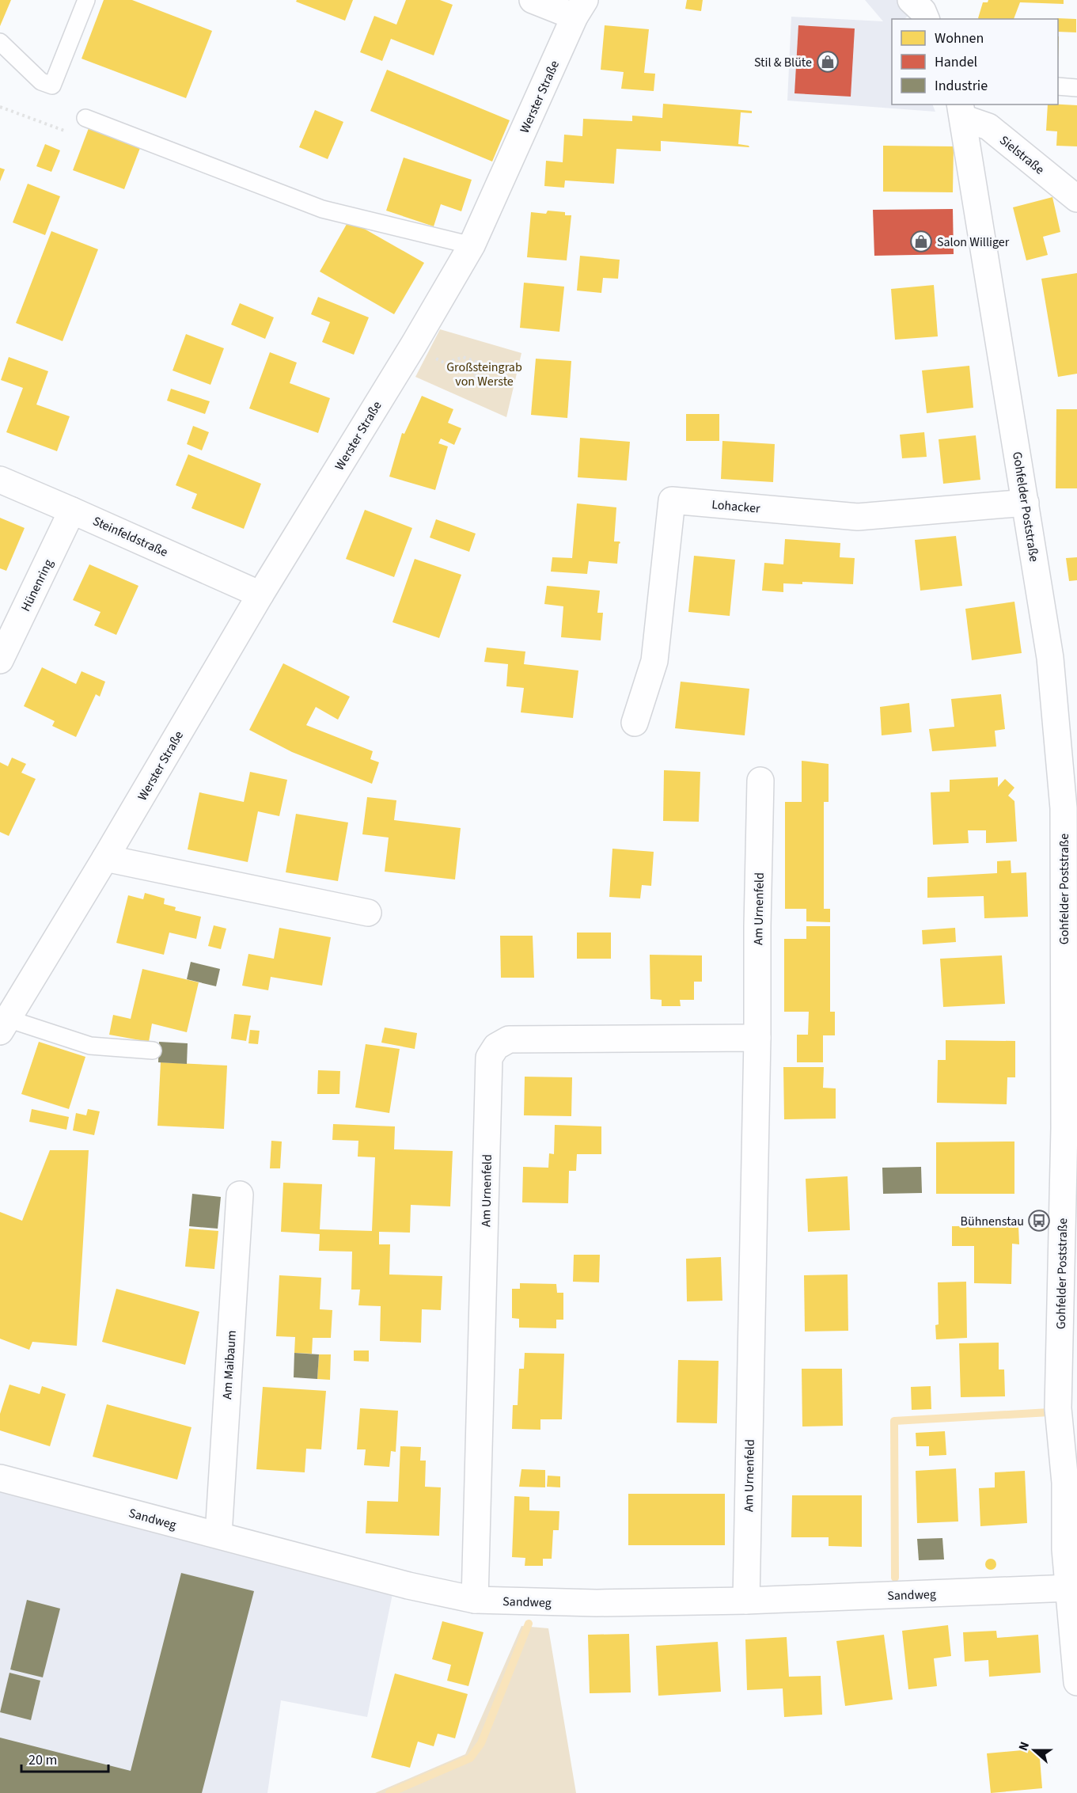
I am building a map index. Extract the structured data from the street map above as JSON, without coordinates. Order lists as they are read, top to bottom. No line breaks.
{"streets":{"street":["Werster Straße","Sielstraße","Lohacker","Gohfelder Poststraße","Steinfeldstraße","Hünenring","Am Urnenfeld","Am Maibaum","Sandweg"]},"crossings":[["Werster Straße","Steinfeldstraße"],["Sielstraße","Gohfelder Poststraße"],["Lohacker","Gohfelder Poststraße"],["Gohfelder Poststraße","Sandweg"],["Steinfeldstraße","Hünenring"],["Am Urnenfeld","Sandweg"],["Am Maibaum","Sandweg"]],"parks":["Großsteingrab von Werste"],"places":{"shop":["Stil & Blüte","Salon Williger"],"bus stop":["Bühnenstau"]},"legend":["Wohnen","Handel","Industrie"],"scale_bar":"20 m","north":"left"}
